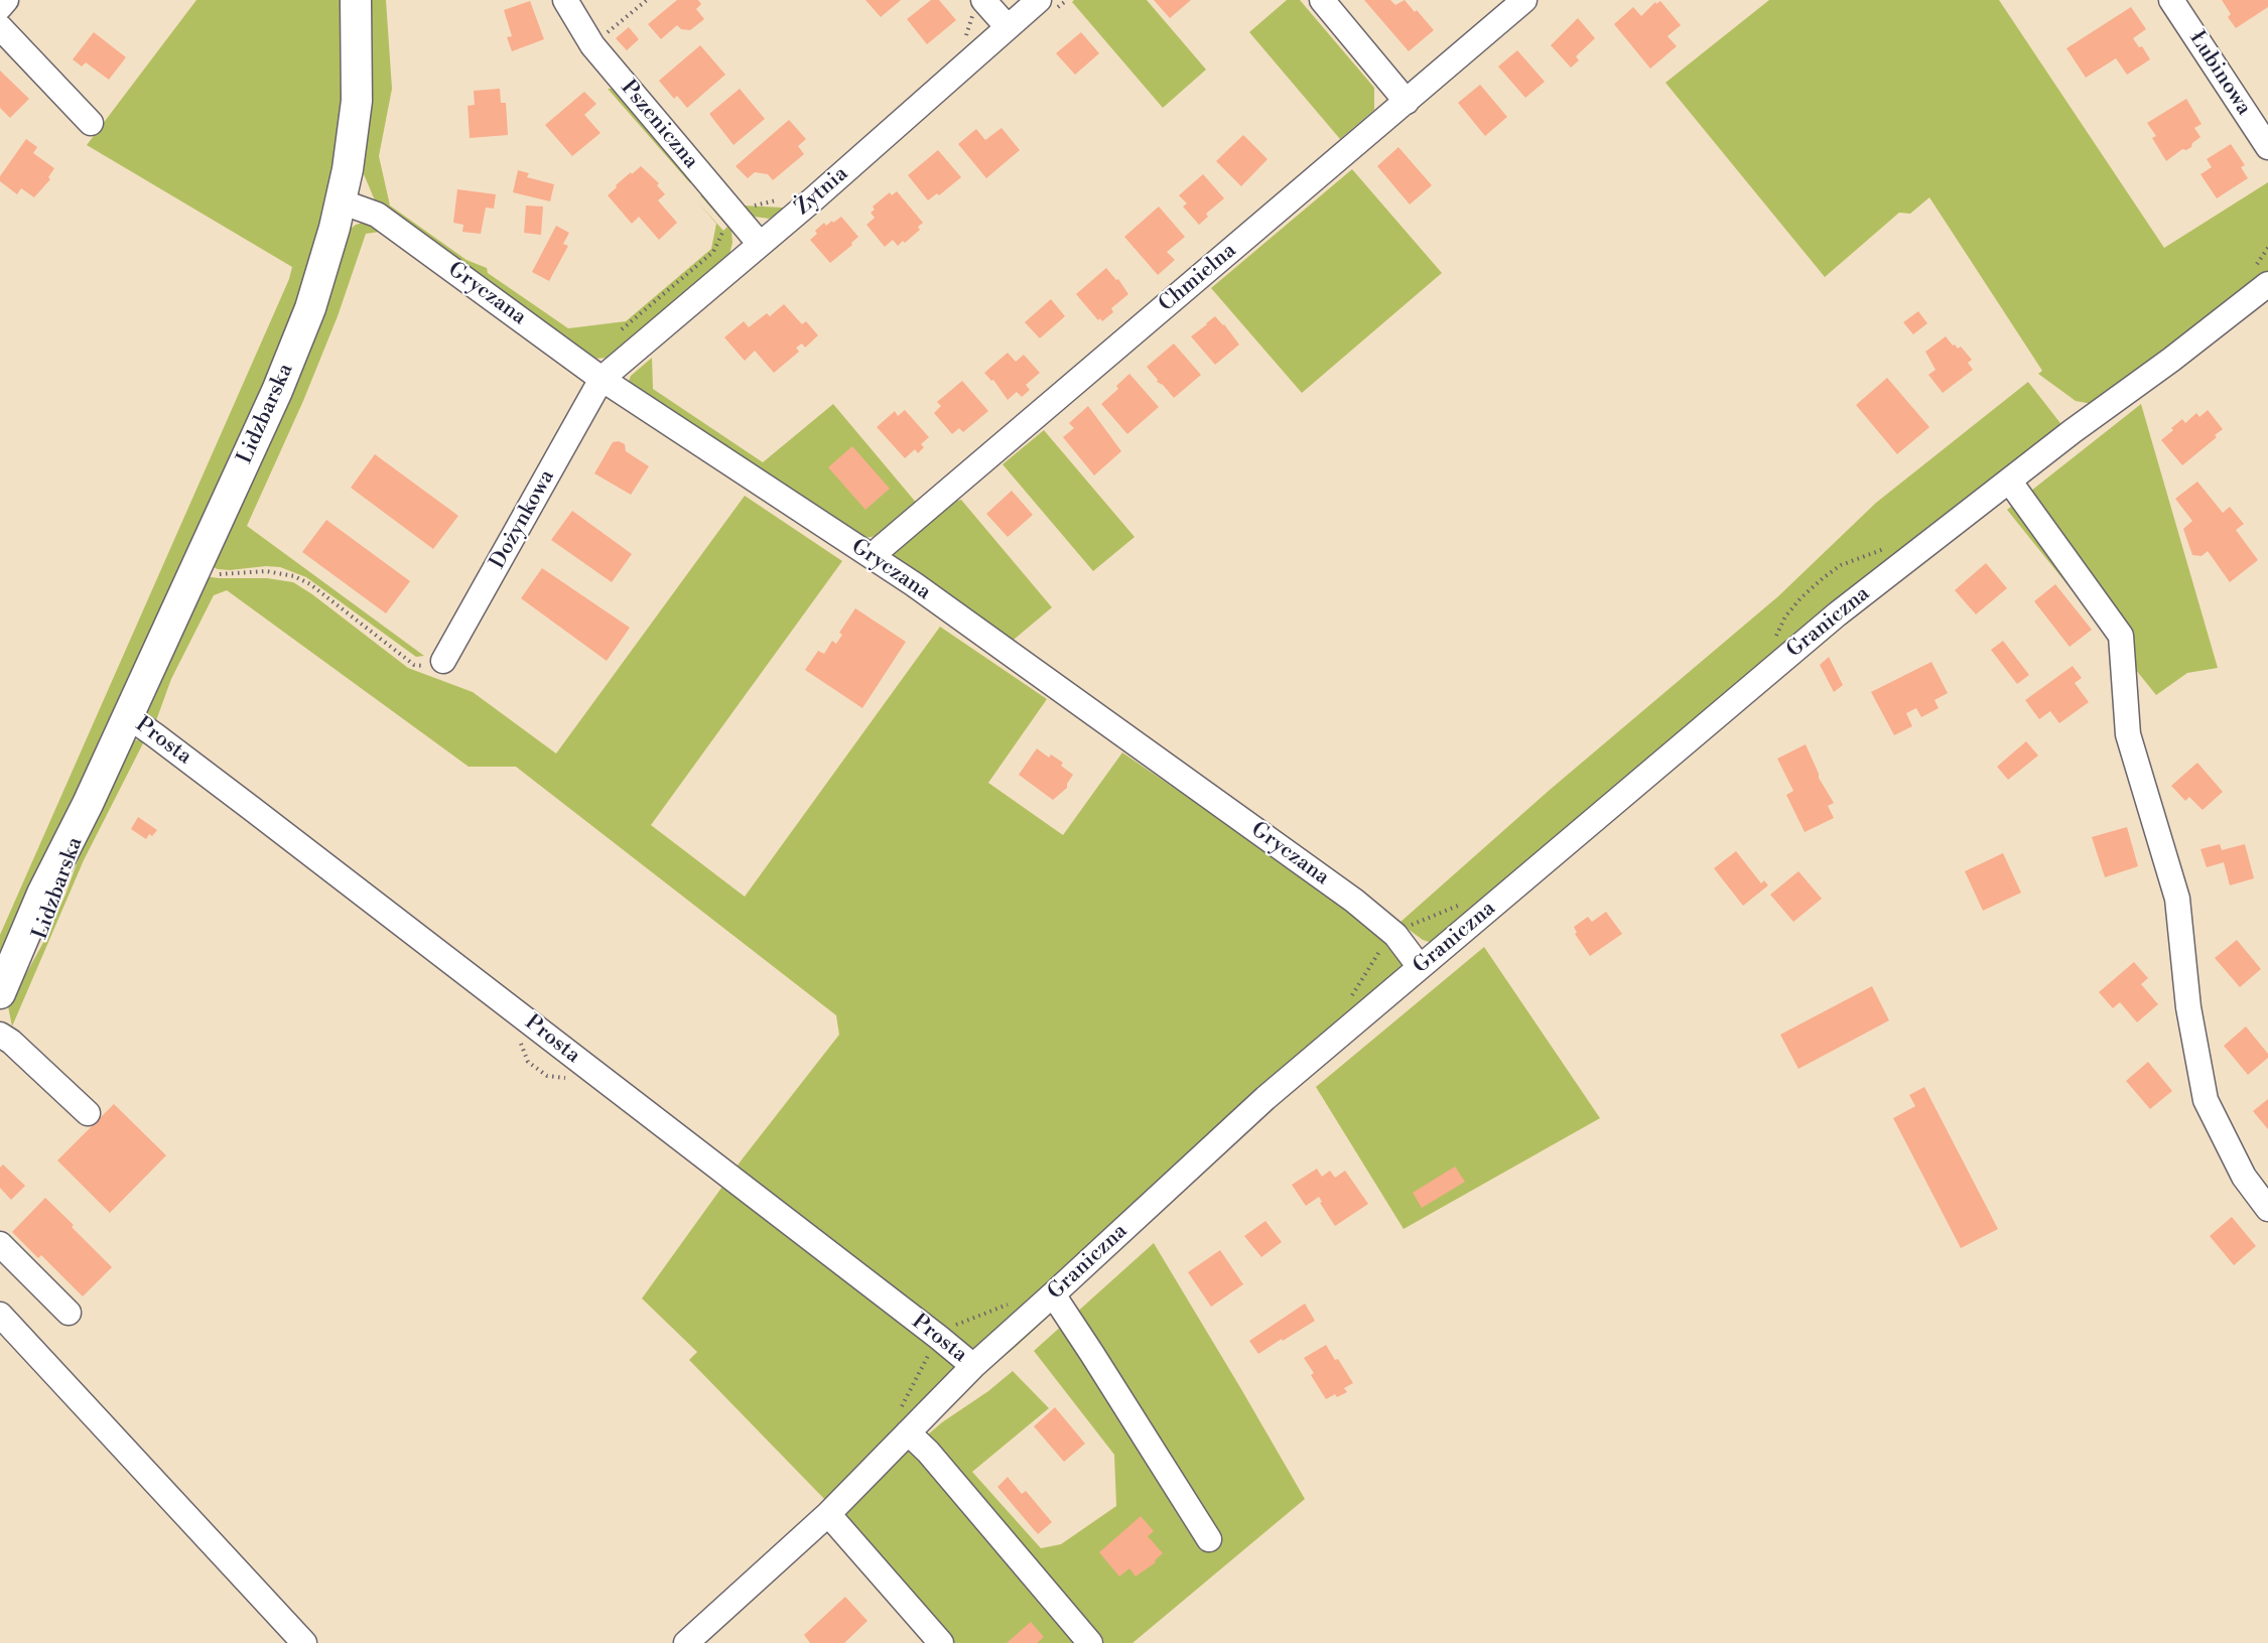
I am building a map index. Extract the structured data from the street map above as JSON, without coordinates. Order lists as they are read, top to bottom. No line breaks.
{"streets":{"main road":["Lidzbarska"],"street":["Łubinowa","Pszeniczna","Żytnia","Chmielna","Gryczana","Dożynkowa","Graniczna","Prosta"]},"crossings":[["Pszeniczna","Żytnia"],["Żytnia","Gryczana"],["Żytnia","Dożynkowa"],["Chmielna","Gryczana"],["Gryczana","Lidzbarska"],["Gryczana","Dożynkowa"],["Gryczana","Graniczna"],["Lidzbarska","Prosta"],["Graniczna","Prosta"]]}
